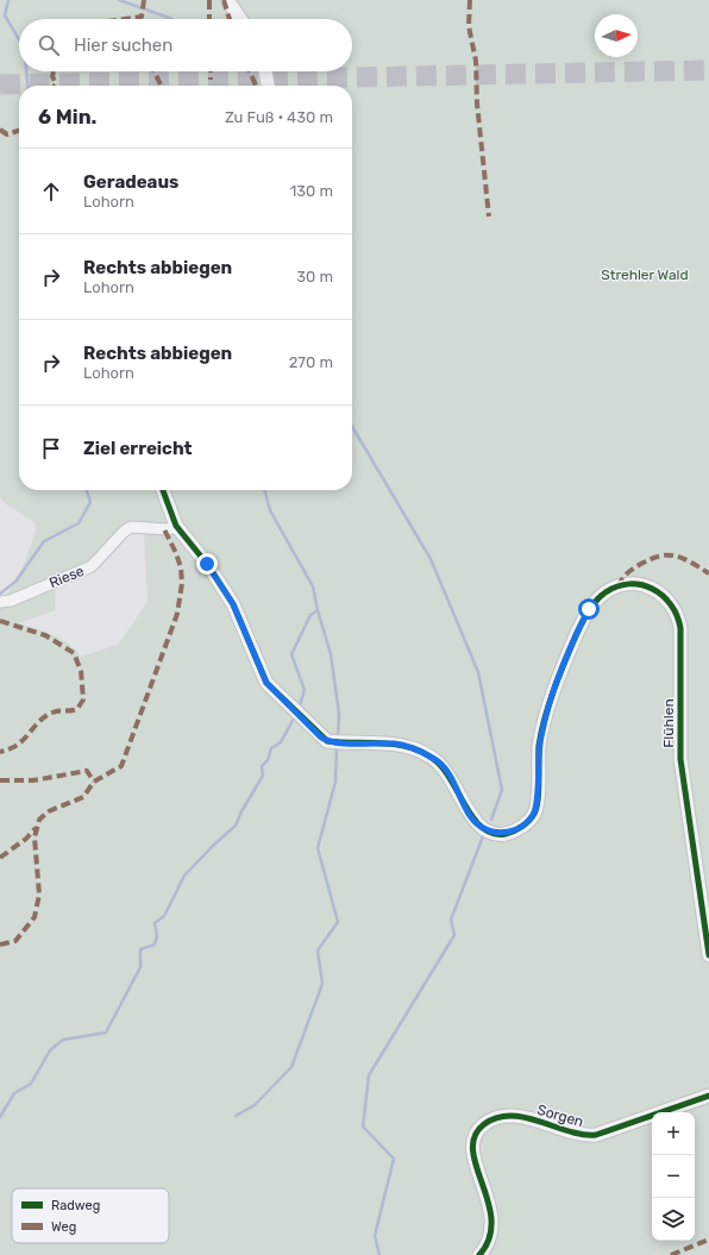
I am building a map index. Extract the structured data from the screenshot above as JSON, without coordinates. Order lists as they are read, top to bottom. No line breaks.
{"streets":{"street":["Riese","Flühlen","Sorgen"]},"crossings":[["Riese","Flühlen"]],"parks":["Strehler Wald"],"legend":["Radweg","Weg"],"north":"right","page":{"search":"Hier suchen","heading":["6 Min.","Zu Fuß · 430 m"],"list":[["Geradeaus","Lohorn","130 m"],["Rechts abbiegen","Lohorn","30 m"],["Rechts abbiegen","Lohorn","270 m"],"Ziel erreicht"],"map_buttons":["+","−"]}}
